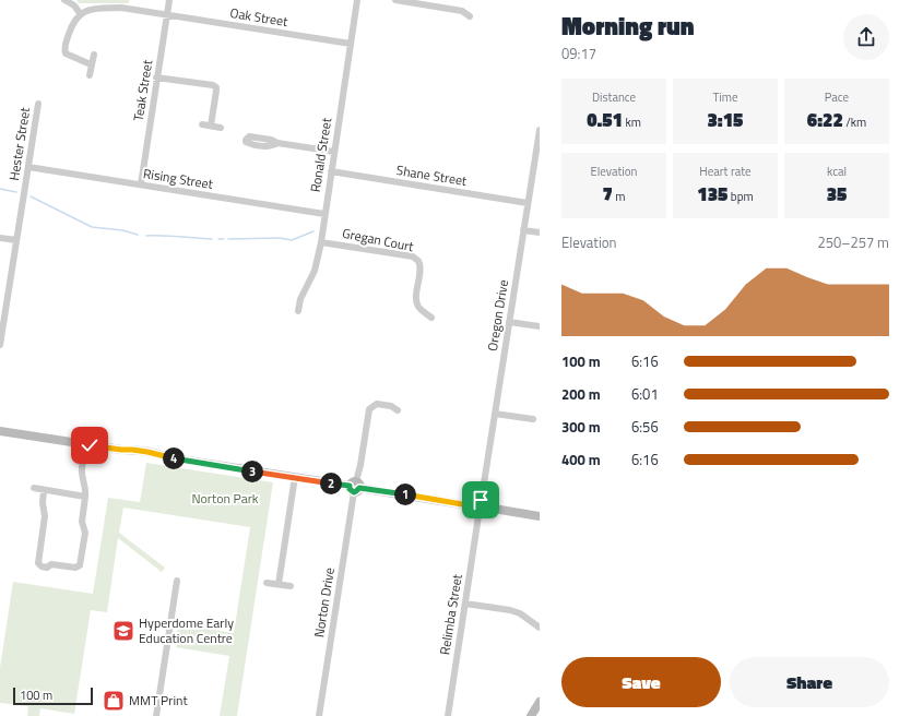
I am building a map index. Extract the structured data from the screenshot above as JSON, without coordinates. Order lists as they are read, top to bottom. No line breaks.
{"streets":{"street":["Oak Street","Teak Street","Hester Street","Ronald Street","Shane Street","Rising Street","Gregan Court","Oregon Drive","Norton Drive","Relimba Street"]},"crossings":[["Oak Street","Teak Street"],["Oak Street","Ronald Street"],["Teak Street","Rising Street"],["Hester Street","Rising Street"],["Ronald Street","Shane Street"],["Ronald Street","Rising Street"],["Ronald Street","Gregan Court"],["Shane Street","Oregon Drive"]],"parks":["Norton Park"],"places":{"school or university":["Hyperdome Early Education Centre"],"shop":["MMT Print"]},"scale_bar":"100 m","page":{"heading":["Morning run","09:17"],"stats":[["Distance","0.51 km"],["Time","3:15"],["Pace","6:22 /km"],["Elevation","7 m"],["Heart rate","135 bpm"],["kcal","35"]],"chart":["Elevation","250–257 m"],"list":[{"name":"100 m","note":"6:16"},{"name":"200 m","note":"6:01"},{"name":"300 m","note":"6:56"},{"name":"400 m","note":"6:16"}],"pins":["4","3","2","1"],"buttons":["Save","Share"],"scale":"100 m"}}
